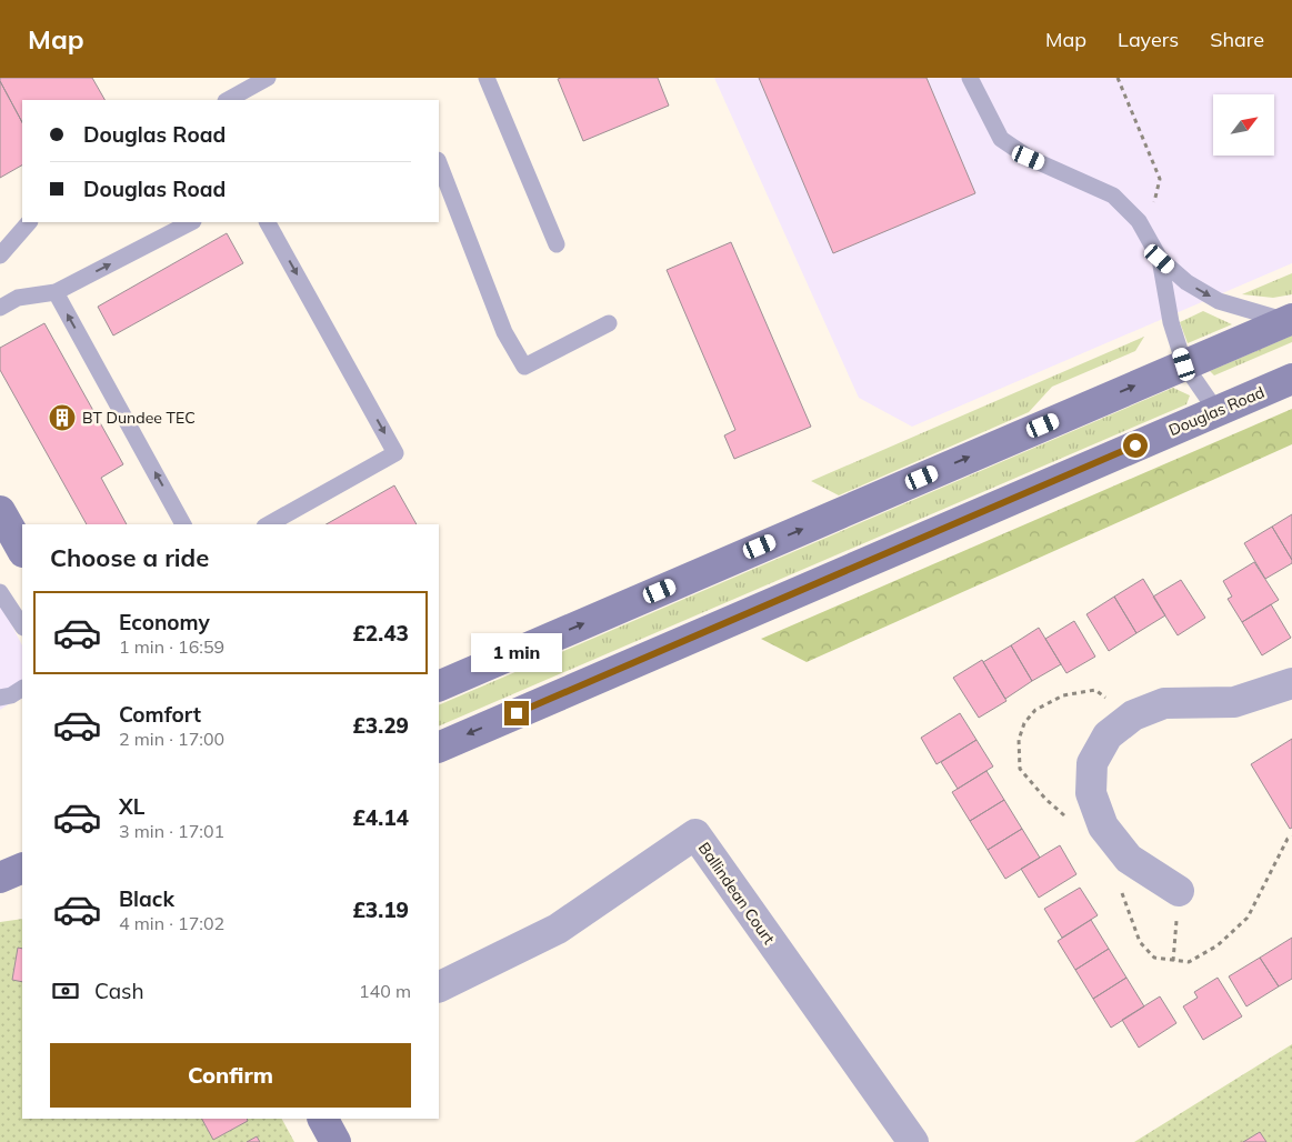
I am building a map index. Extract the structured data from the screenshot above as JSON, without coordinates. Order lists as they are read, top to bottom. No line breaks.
{"streets":{"main road":["Douglas Road"],"street":["Ballindean Court"]},"places":{"building":["BT Dundee TEC"]},"north":"top right","page":{"header":"Map","nav":["Map","Layers","Share"],"banner":["Douglas Road","Douglas Road"],"heading":"Choose a ride","list":[{"name":"Economy","note":"1 min · 16:59","value":"£2.43"},{"name":"Comfort","note":"2 min · 17:00","value":"£3.29"},{"name":"XL","note":"3 min · 17:01","value":"£4.14"},{"name":"Black","note":"4 min · 17:02","value":"£3.19"}],"bubble":"1 min","pay":["Cash","140 m"],"buttons":"Confirm"}}
